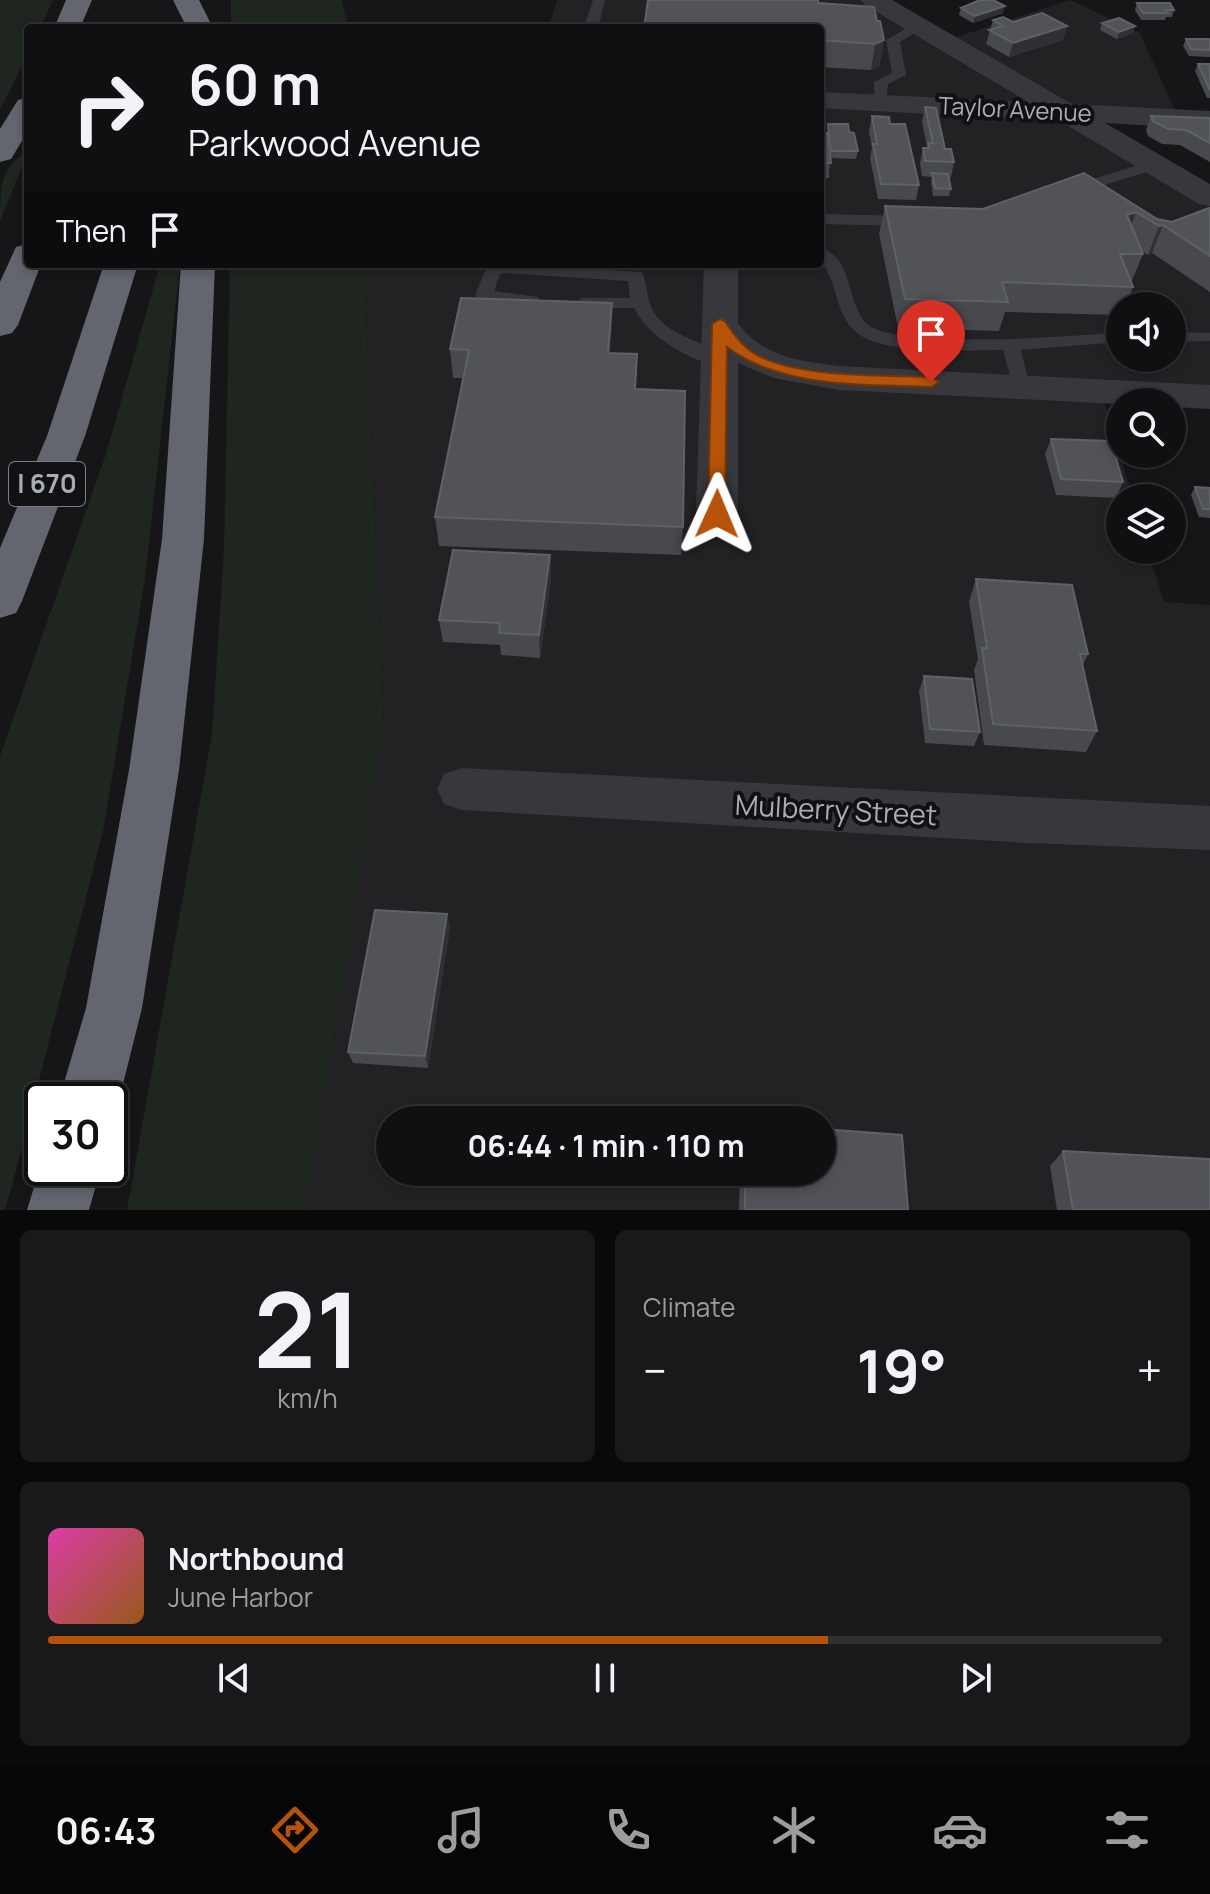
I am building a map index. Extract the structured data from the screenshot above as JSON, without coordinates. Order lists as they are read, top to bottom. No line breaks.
{"streets":{"highway":["I 670"],"street":["Taylor Avenue","Mulberry Street"]},"page":{"turn":["60 m","Parkwood Avenue"],"then":"Then","limit":"30","trip":"06:44 · 1 min · 110 m","tile":[["21","km/h"],"Climate"],"heat":["−","19°","+"],"song":["Northbound","June Harbor"],"tabs":"06:43"}}
